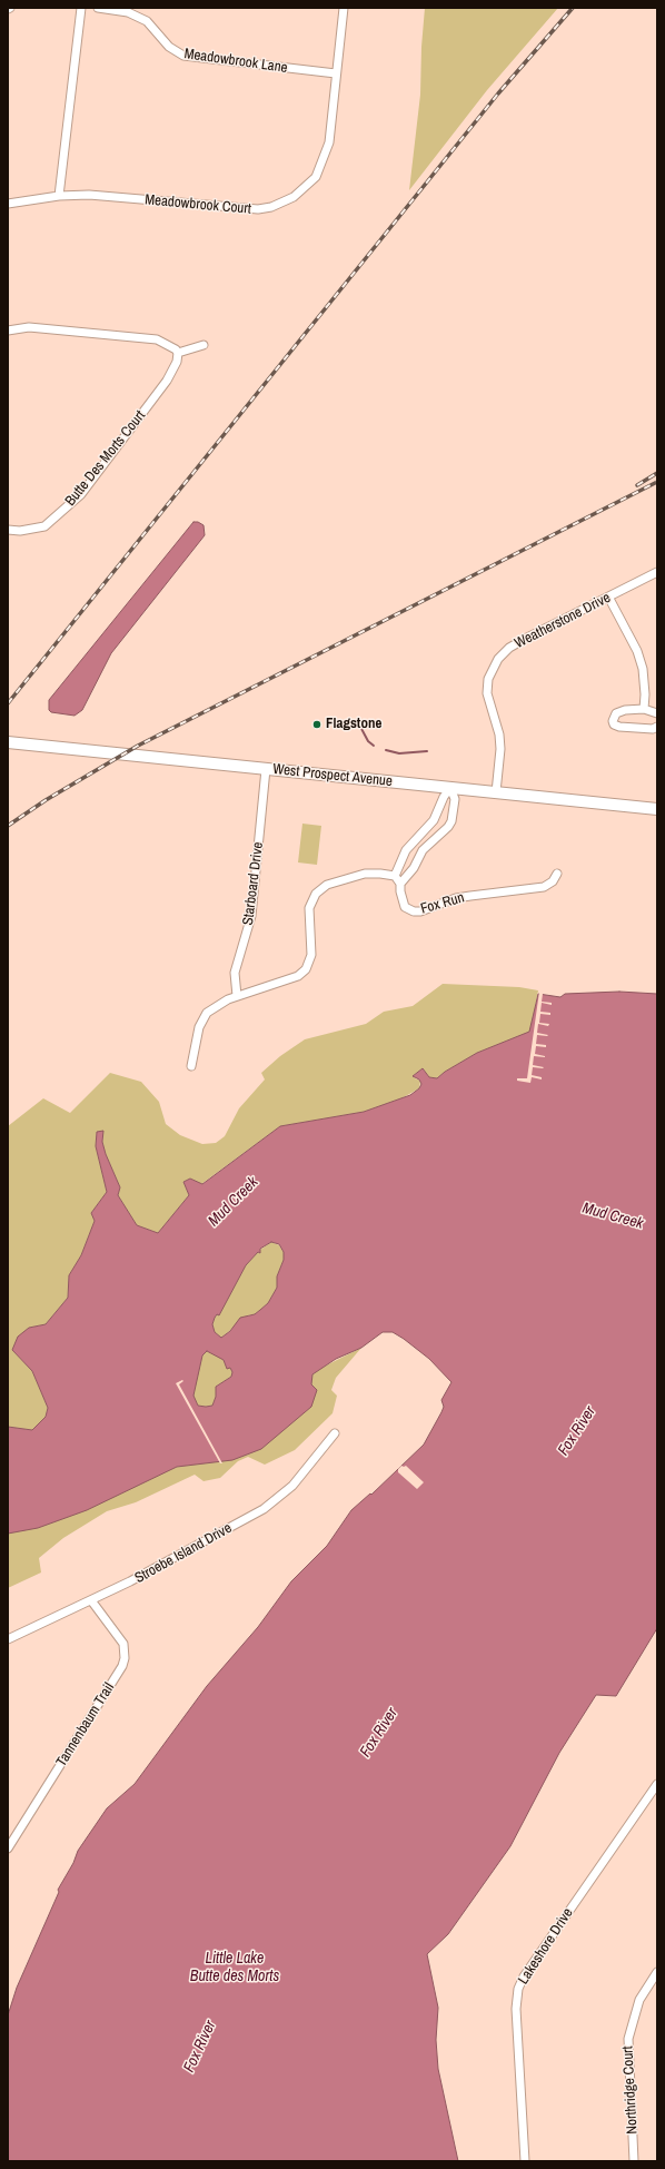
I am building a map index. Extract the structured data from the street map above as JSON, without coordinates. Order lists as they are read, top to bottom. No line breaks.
{"streets":{"main road":["West Prospect Avenue"],"street":["Meadowbrook Lane","Meadowbrook Court","Butte Des Morts Court","Weatherstone Drive","Starboard Drive","Fox Run","Stroebe Island Drive","Tannenbaum Trail","Lakeshore Drive","Northridge Court"]},"crossings":[["Meadowbrook Lane","Meadowbrook Court"],["Weatherstone Drive","West Prospect Avenue"],["West Prospect Avenue","Starboard Drive"],["Stroebe Island Drive","Tannenbaum Trail"]],"water":["Mud Creek","Fox River","Little Lake Butte des Morts"],"places":["Flagstone"]}
